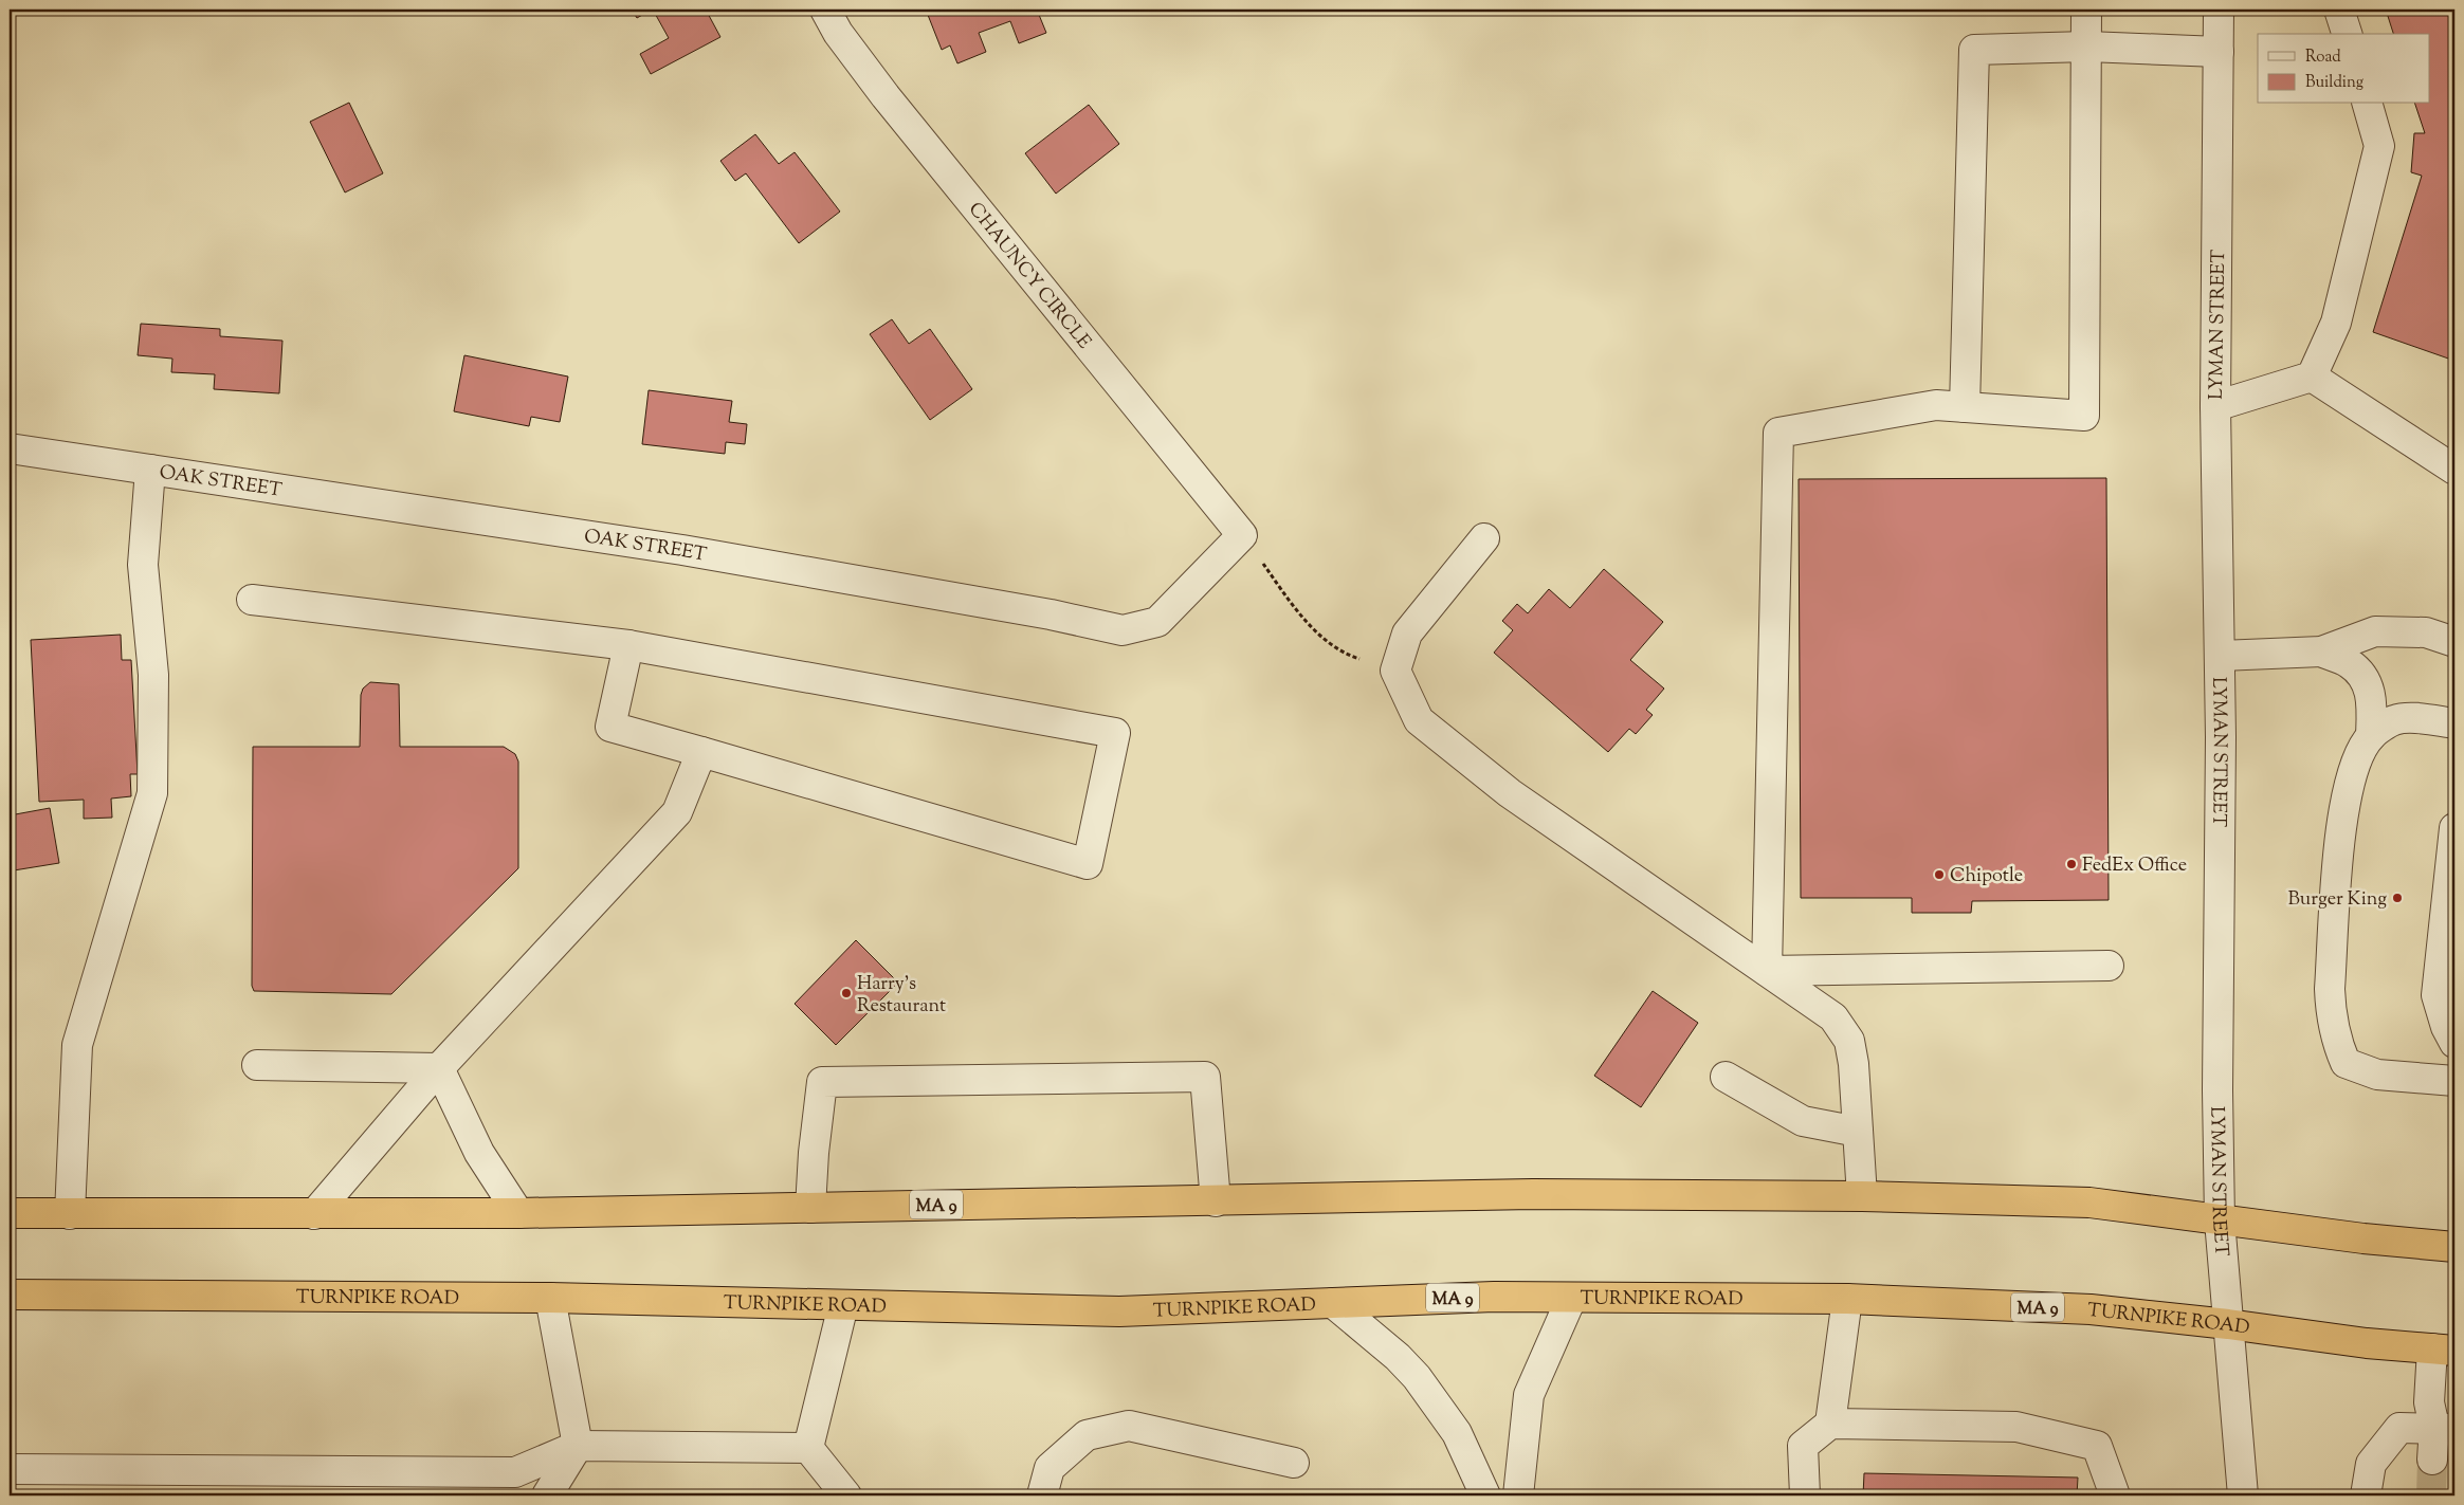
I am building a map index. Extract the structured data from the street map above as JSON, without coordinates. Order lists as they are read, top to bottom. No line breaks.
{"streets":{"highway":["MA 9","TURNPIKE ROAD"],"street":["CHAUNCY CIRCLE","LYMAN STREET","OAK STREET"]},"crossings":[["CHAUNCY CIRCLE","OAK STREET"],["LYMAN STREET","MA 9"],["LYMAN STREET","TURNPIKE ROAD"]],"places":["FedEx Office","Chipotle","Burger King","Harry's Restaurant"],"legend":["Road","Building"]}
